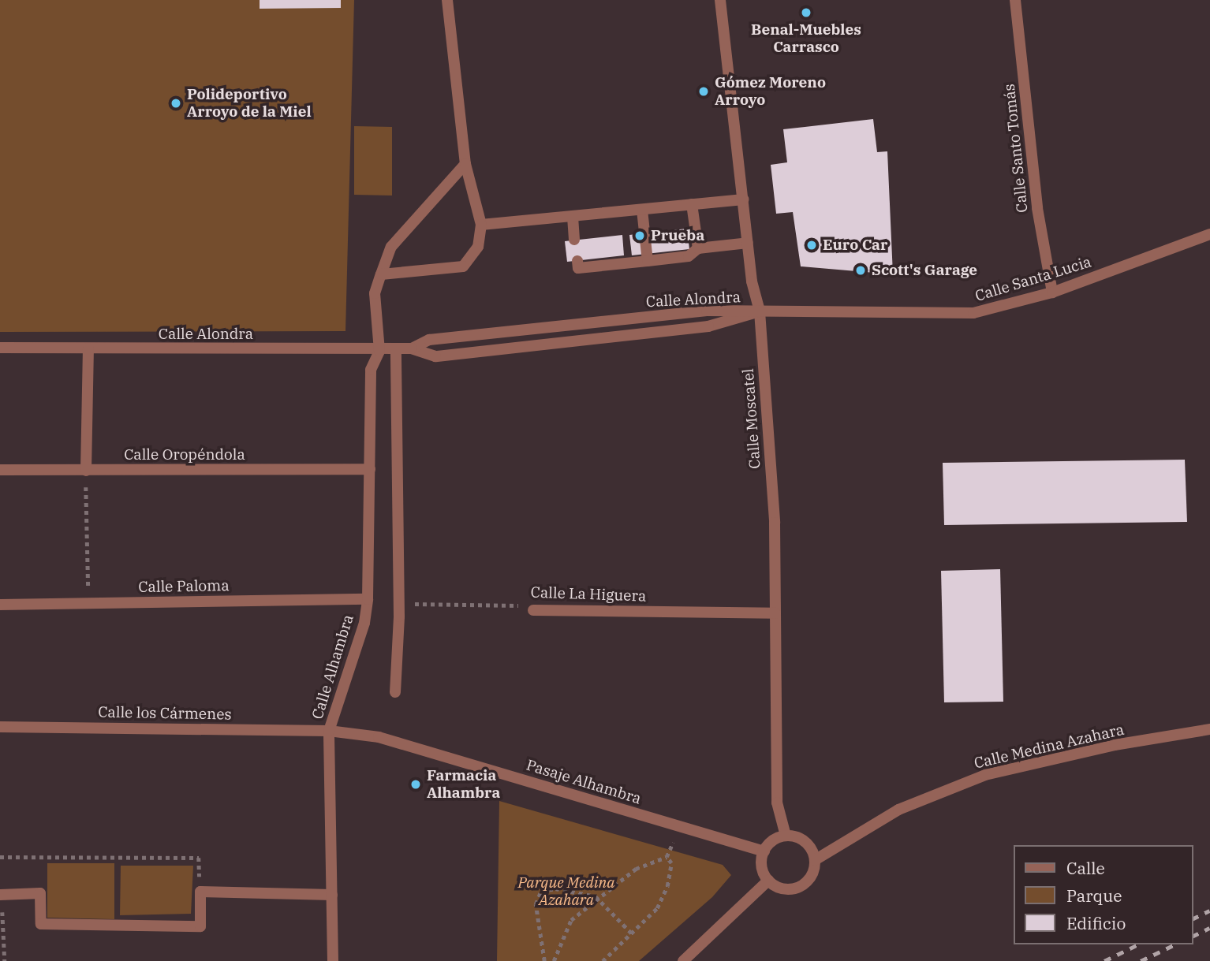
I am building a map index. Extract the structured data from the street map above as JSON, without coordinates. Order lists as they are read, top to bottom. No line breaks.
{"streets":{"street":["Calle Santo Tomás","Calle Santa Lucia","Calle Alondra","Calle Moscatel","Calle Oropéndola","Calle Paloma","Calle La Higuera","Calle Alhambra","Calle los Cármenes","Calle Medina Azahara","Pasaje Alhambra"]},"crossings":[["Calle Santo Tomás","Calle Santa Lucia"],["Calle Santa Lucia","Calle Alondra"],["Calle Santa Lucia","Calle Moscatel"],["Calle Alondra","Calle Moscatel"],["Calle Alondra","Calle Alhambra"],["Calle Moscatel","Calle La Higuera"],["Calle Moscatel","Calle Medina Azahara"],["Calle Moscatel","Pasaje Alhambra"],["Calle Oropéndola","Calle Alhambra"],["Calle Paloma","Calle Alhambra"],["Calle Alhambra","Calle los Cármenes"],["Calle Alhambra","Pasaje Alhambra"],["Calle los Cármenes","Pasaje Alhambra"],["Calle Medina Azahara","Pasaje Alhambra"]],"parks":["Parque Medina Azahara"],"places":["Benal-Muebles Carrasco","Gómez Moreno Arroyo","Polideportivo Arroyo de la Miel","Prueba","Euro Car","Scott's Garage","Farmacia Alhambra"],"legend":["Calle","Parque","Edificio"]}
